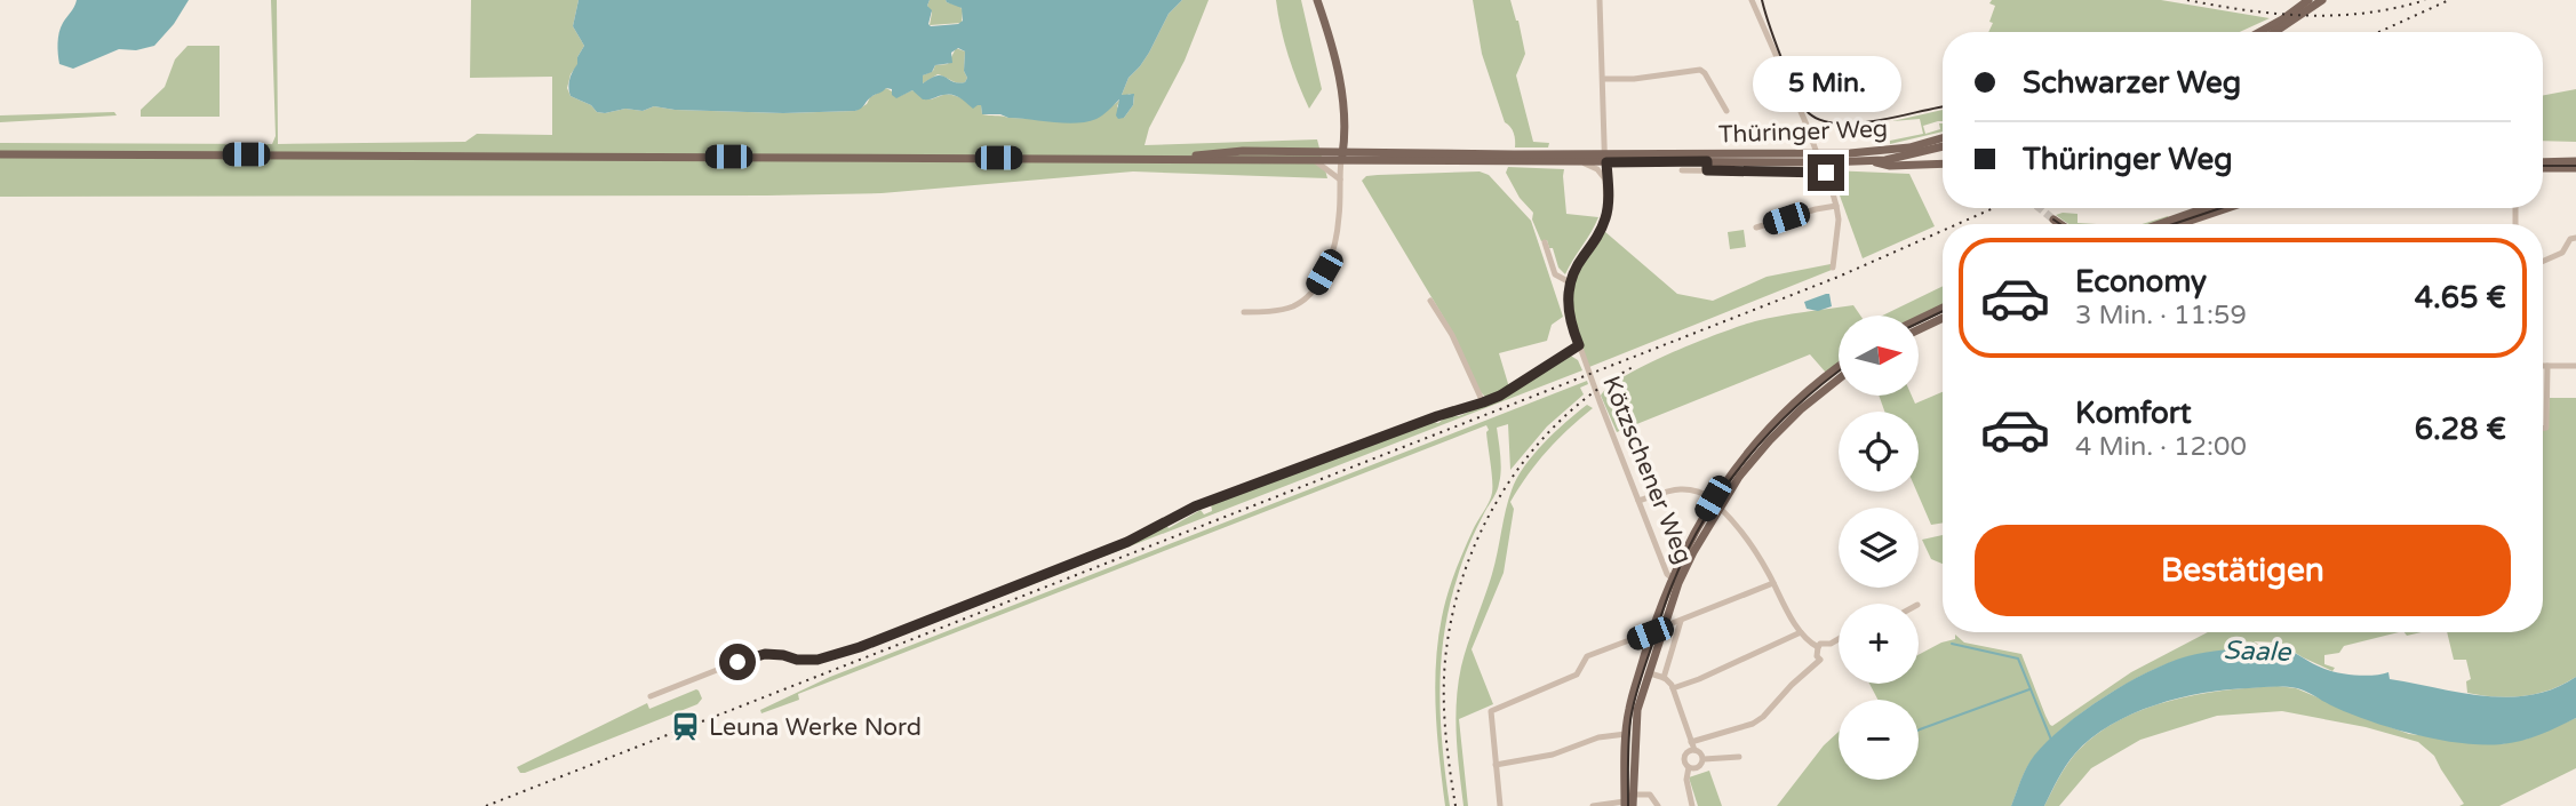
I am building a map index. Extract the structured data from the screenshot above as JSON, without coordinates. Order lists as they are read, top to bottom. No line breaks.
{"streets":{"main road":["Thüringer Weg"],"street":["Kötzschener Weg"]},"water":["Saale"],"places":{"station":["Leuna Werke Nord"]},"north":"right","page":{"banner":["Schwarzer Weg","Thüringer Weg"],"bubble":"5 Min.","list":[{"name":"Economy","note":"3 Min. · 11:59","value":"4.65 €"},{"name":"Komfort","note":"4 Min. · 12:00","value":"6.28 €"}],"map_buttons":["+","−"],"buttons":"Bestätigen"}}
